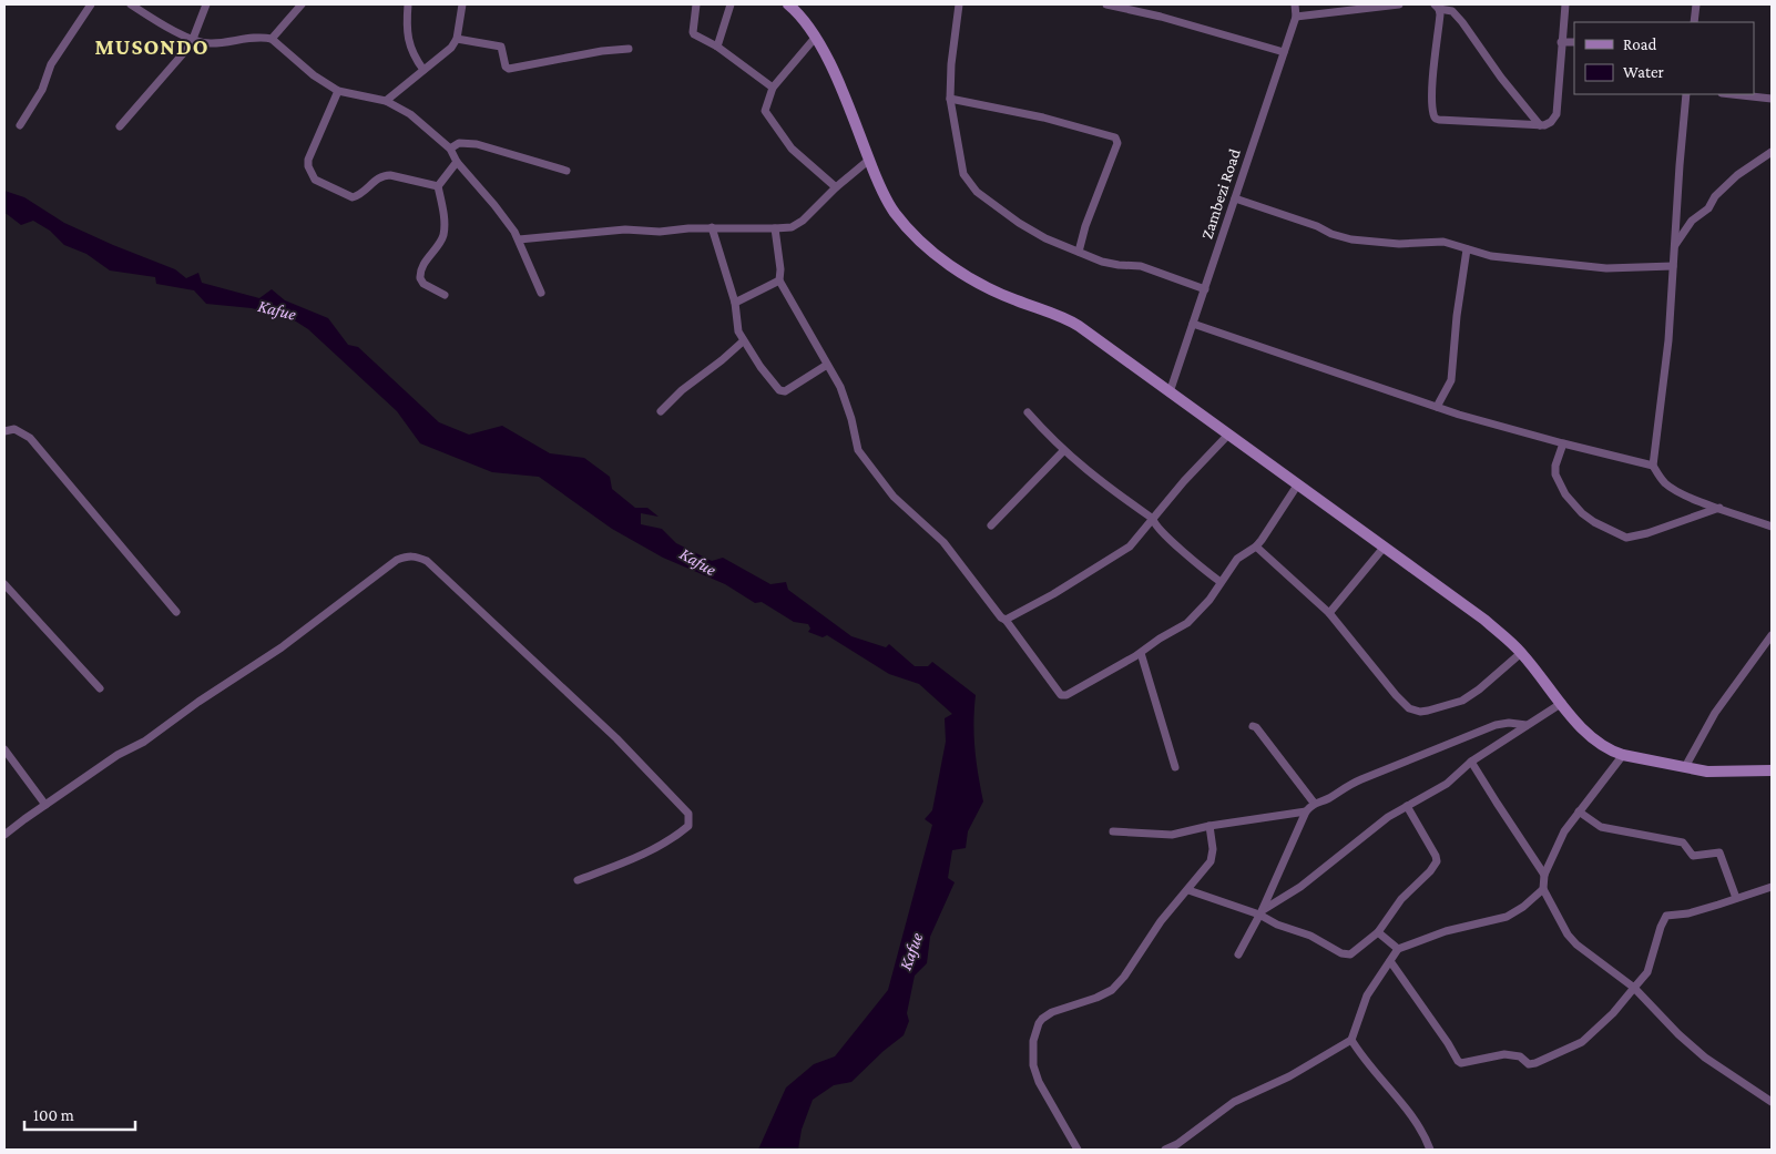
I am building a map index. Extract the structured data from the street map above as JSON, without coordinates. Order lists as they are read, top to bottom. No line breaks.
{"streets":{"street":["Zambezi Road"]},"districts":["MUSONDO"],"water":["Kafue"],"legend":["Road","Water"],"scale_bar":"100 m"}
